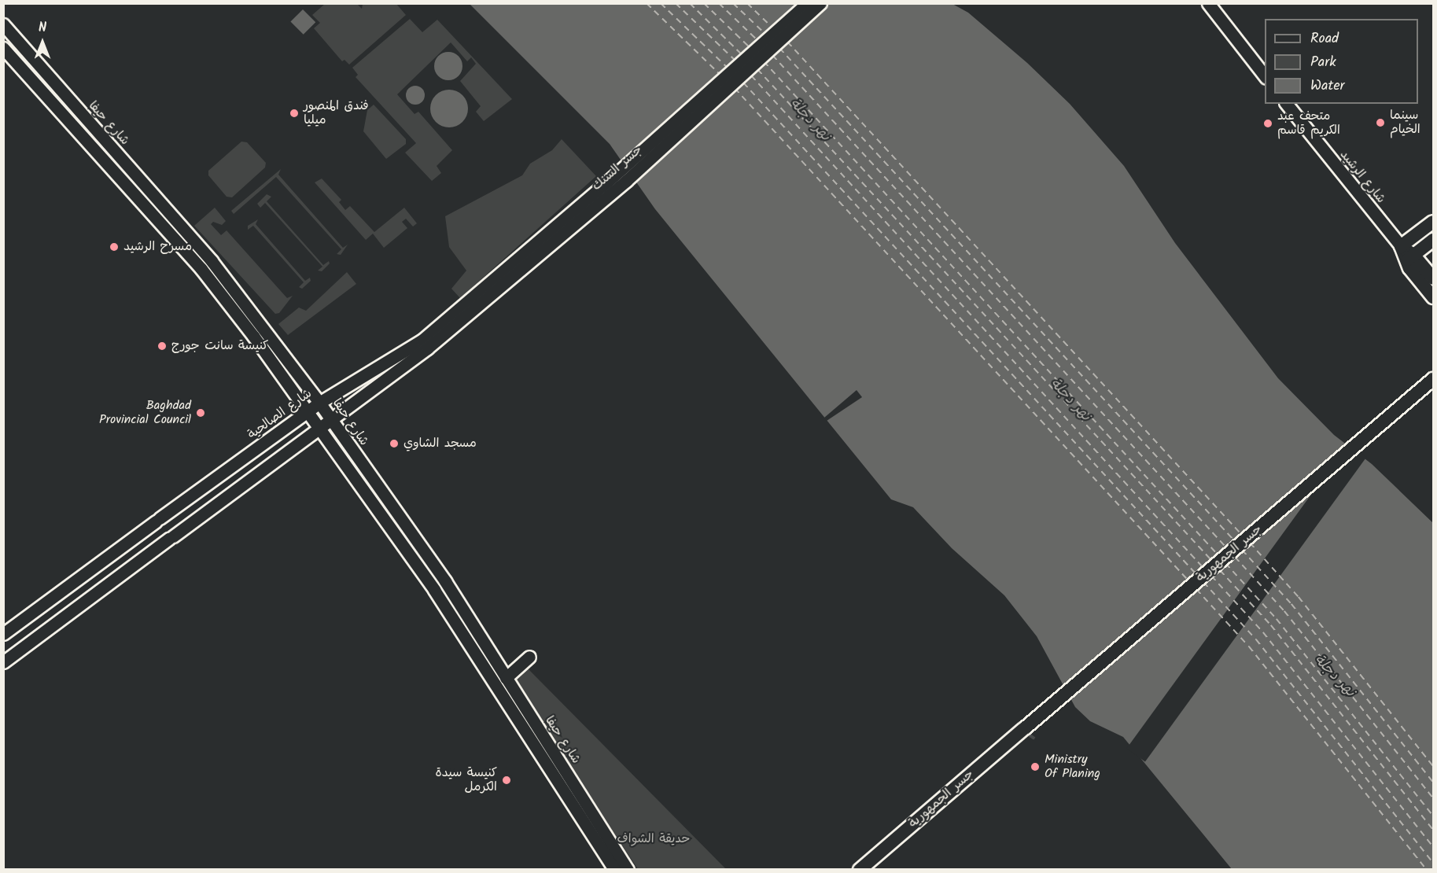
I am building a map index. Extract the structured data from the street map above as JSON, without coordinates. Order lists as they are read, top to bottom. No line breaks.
{"streets":{"main road":["شارع حيفا","جسر السنك","شارع الرشيد","شارع الصالحية","جسر الجمهورية"]},"crossings":[["شارع حيفا","شارع الصالحية"],["جسر السنك","شارع الصالحية"]],"water":["نهر دجلة"],"parks":["حديقة الشواف"],"places":["فندق المنصور ميليا","سينما الخيام","متحف عبد الكريم قاسم","مسرح الرشيد","كنيسة سانت جورج","Baghdad Provincial Council","مسجد الشاوي","Ministry Of Planing","كنيسة سيدة الكرمل"],"legend":["Road","Park","Water"],"north":"top"}
